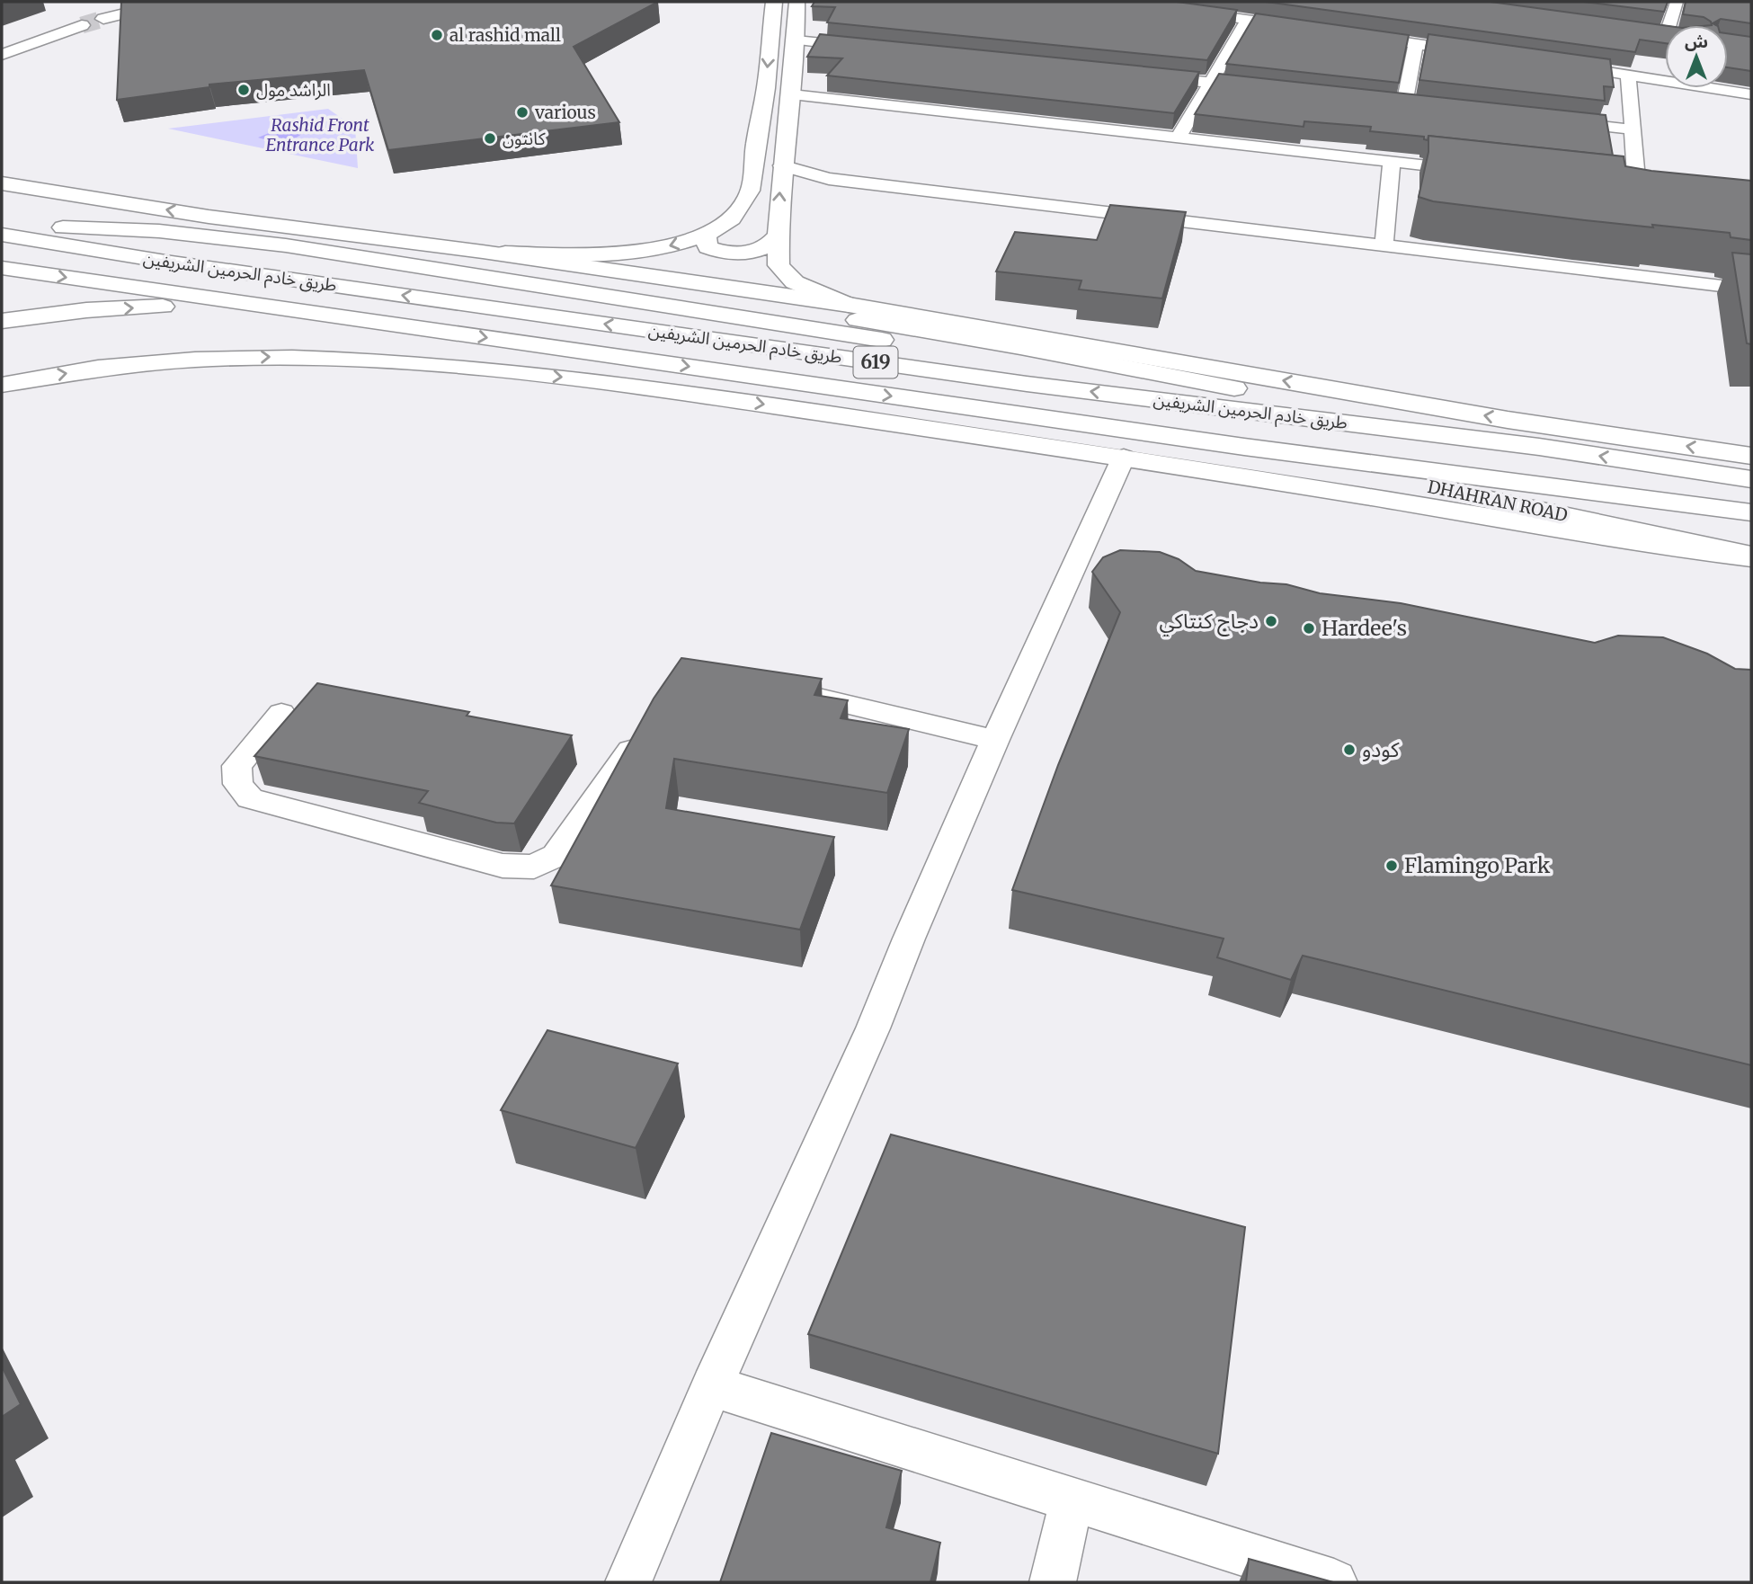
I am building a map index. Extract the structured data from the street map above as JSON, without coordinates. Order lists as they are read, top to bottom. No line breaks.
{"streets":{"main road":["طريق خادم الحرمين الشريفين","619","DHAHRAN ROAD"]},"crossings":[["طريق خادم الحرمين الشريفين","DHAHRAN ROAD"]],"parks":["Rashid Front Entrance Park"],"places":["al rashid mall","الراشد مول","various","كانتون","دجاج كنتاكي","Hardee's","كودو","Flamingo Park"],"north":"top"}
